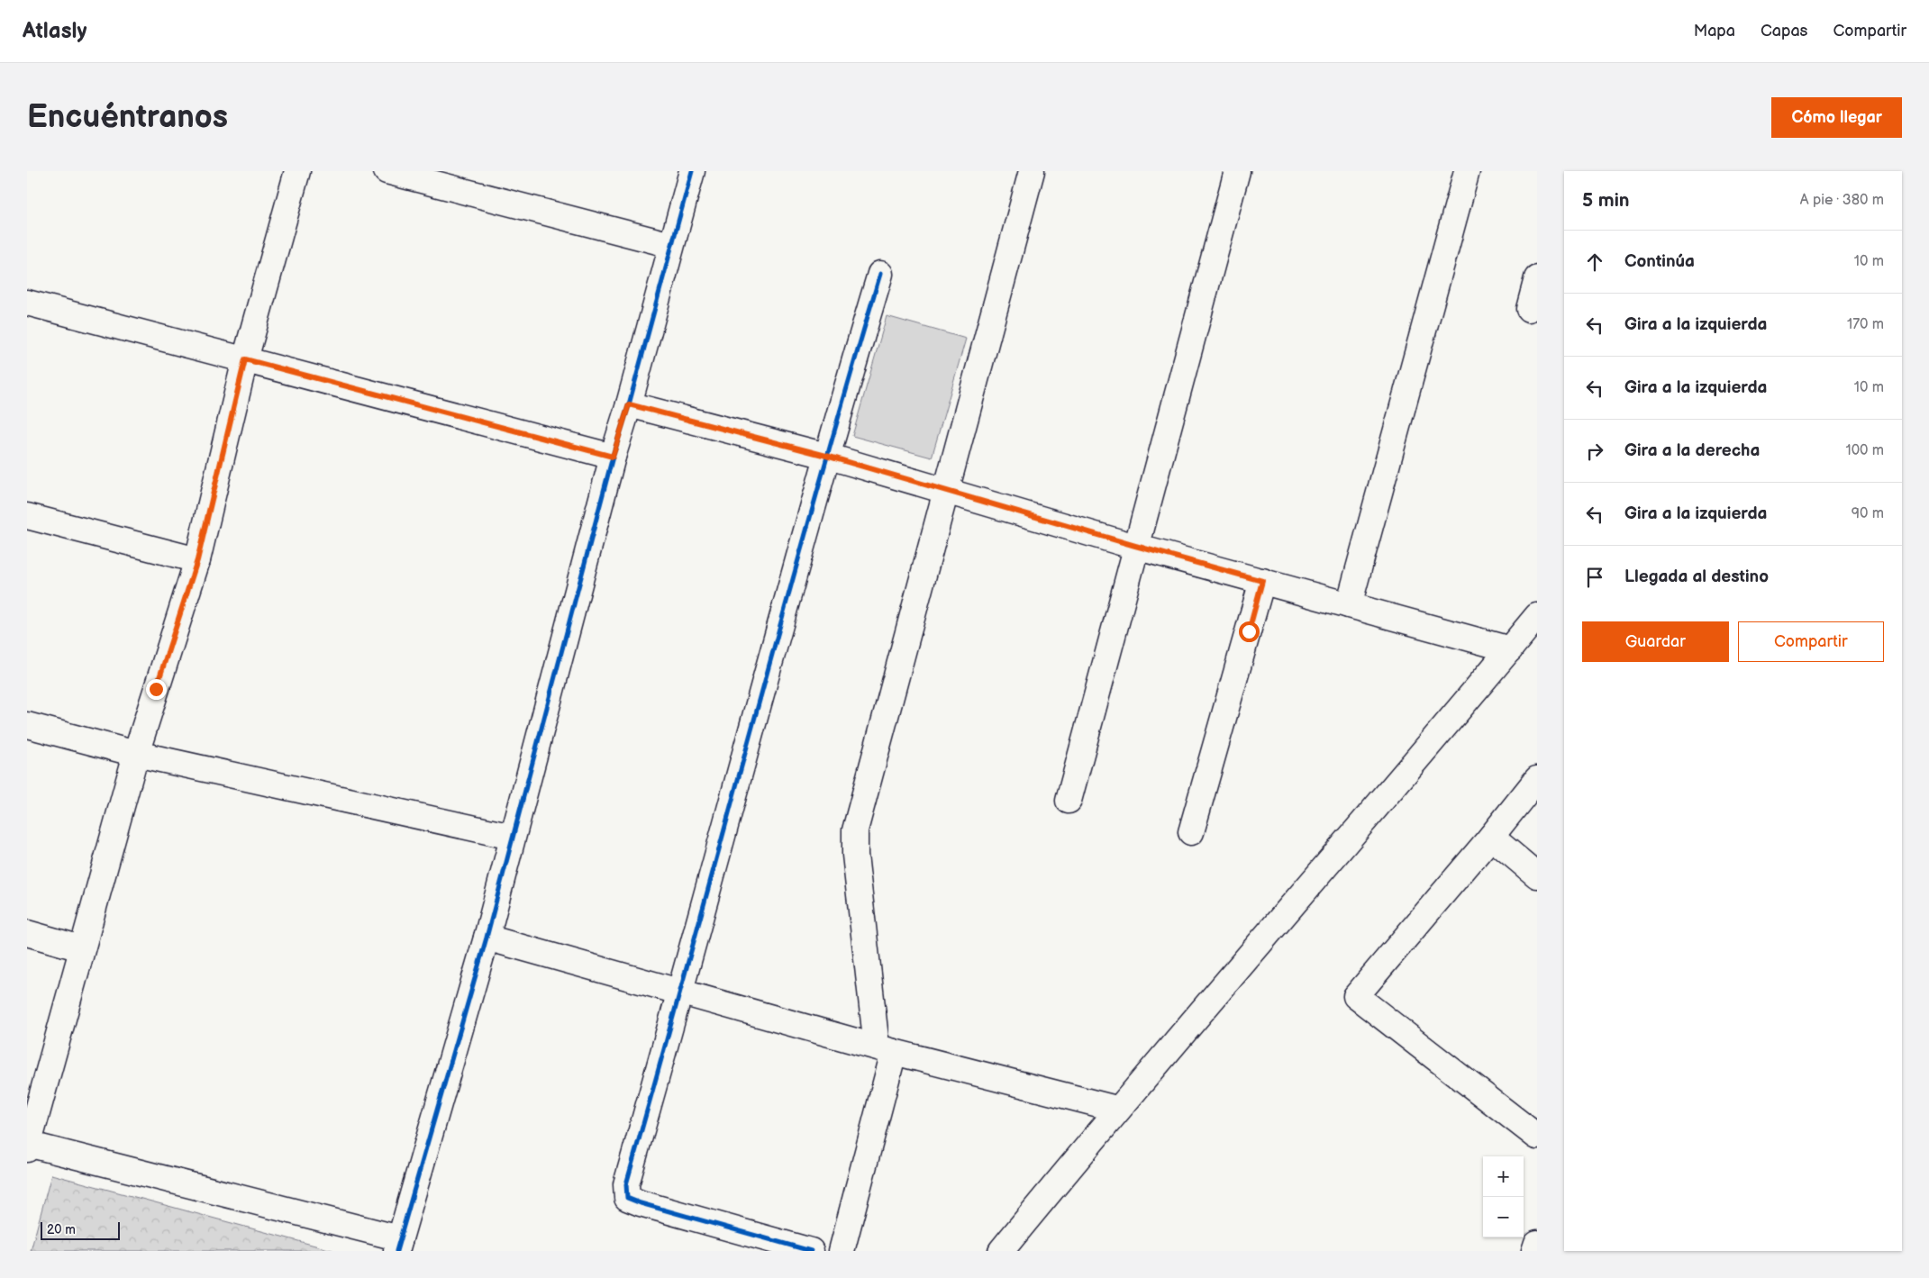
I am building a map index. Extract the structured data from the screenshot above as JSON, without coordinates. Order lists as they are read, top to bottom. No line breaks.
{"scale_bar":"20 m","page":{"header":"Atlasly","nav":["Mapa","Capas","Compartir"],"buttons":["Cómo llegar",["Guardar","Compartir"]],"title":"Encuéntranos","heading":["5 min","A pie · 380 m"],"list":[["Continúa","10 m"],["Gira a la izquierda","170 m"],["Gira a la izquierda","10 m"],["Gira a la derecha","100 m"],["Gira a la izquierda","90 m"],"Llegada al destino"],"map_buttons":["+","−"],"scale":"20 m"}}
